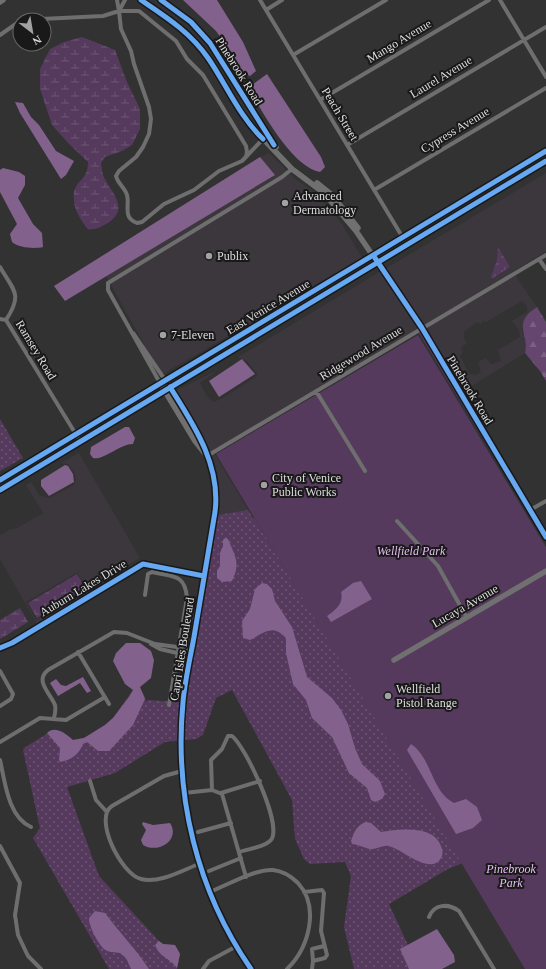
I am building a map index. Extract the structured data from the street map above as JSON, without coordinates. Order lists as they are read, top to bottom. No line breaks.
{"streets":{"main road":["East Venice Avenue"],"street":["Mango Avenue","Pinebrook Road","Laurel Avenue","Peach Street","Cypress Avenue","Ramsey Road","Ridgewood Avenue","Auburn Lakes Drive","Lucaya Avenue","Capri Isles Boulevard"]},"crossings":[["Mango Avenue","Peach Street"],["Pinebrook Road","East Venice Avenue"],["Pinebrook Road","Ridgewood Avenue"],["Laurel Avenue","Peach Street"],["Peach Street","Cypress Avenue"],["Peach Street","East Venice Avenue"],["East Venice Avenue","Ramsey Road"],["East Venice Avenue","Capri Isles Boulevard"],["Ridgewood Avenue","Capri Isles Boulevard"],["Auburn Lakes Drive","Capri Isles Boulevard"]],"parks":["Wellfield Park","Pinebrook Park"],"places":["Advanced Dermatology","Publix","7-Eleven","City of Venice Public Works","Wellfield Pistol Range"],"north":"bottom right"}
